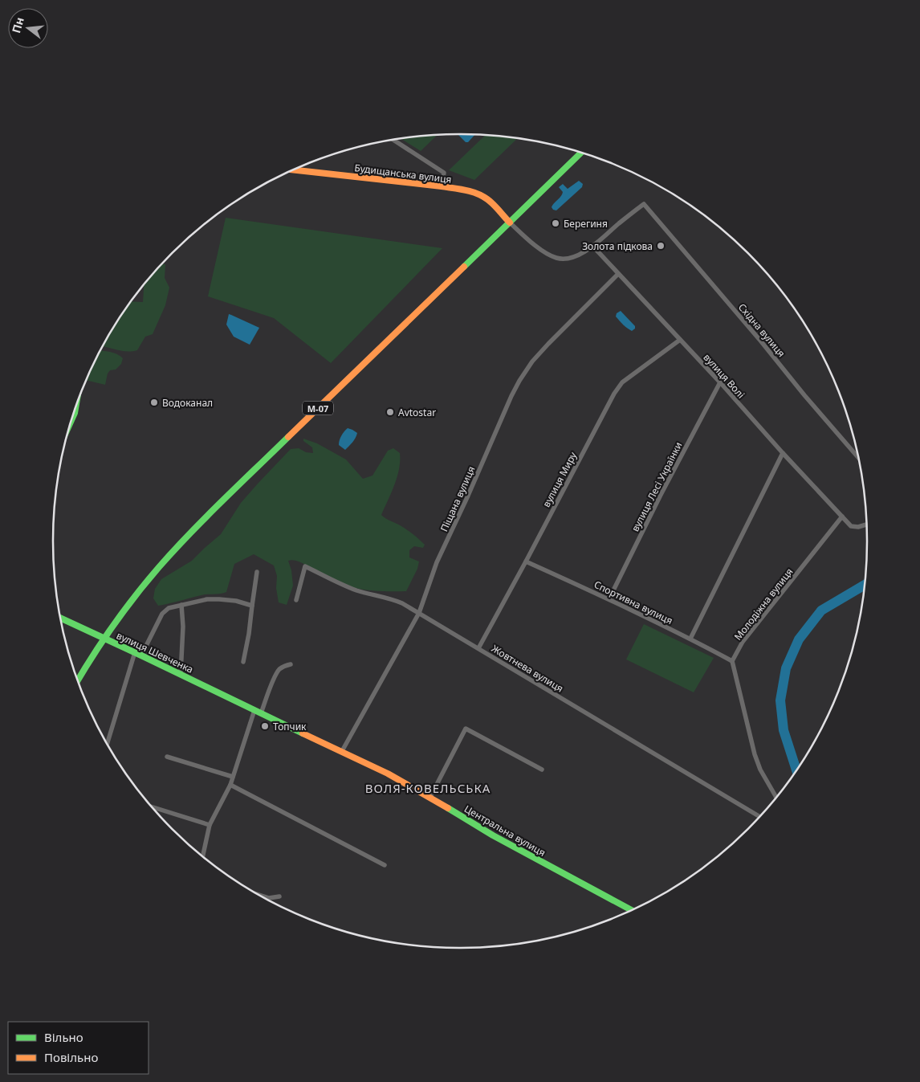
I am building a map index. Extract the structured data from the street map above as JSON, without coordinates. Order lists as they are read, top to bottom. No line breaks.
{"streets":{"main road":["Будищанська вулиця","М-07","вулиця Шевченка","Центральна вулиця"],"street":["Східна вулиця","вулиця Волі","вулиця Миру","вулиця Лесі Українки","Піщана вулиця","Спортивна вулиця","Молодіжна вулиця","Жовтнева вулиця"]},"crossings":[["Будищанська вулиця","М-07"],["Східна вулиця","вулиця Волі"],["вулиця Волі","вулиця Миру"],["вулиця Волі","вулиця Лесі Українки"],["вулиця Волі","Піщана вулиця"],["вулиця Волі","Молодіжна вулиця"],["М-07","вулиця Шевченка"],["вулиця Миру","Спортивна вулиця"],["вулиця Миру","Жовтнева вулиця"],["вулиця Лесі Українки","Спортивна вулиця"],["Піщана вулиця","Жовтнева вулиця"],["Піщана вулиця","Центральна вулиця"],["Спортивна вулиця","Молодіжна вулиця"],["вулиця Шевченка","Центральна вулиця"]],"districts":["ВОЛЯ-КОВЕЛЬСЬКА"],"places":["Берегиня","Золота підкова","Водоканал","Avtostar","Топчик"],"legend":["Вільно","Повільно"],"north":"left"}
